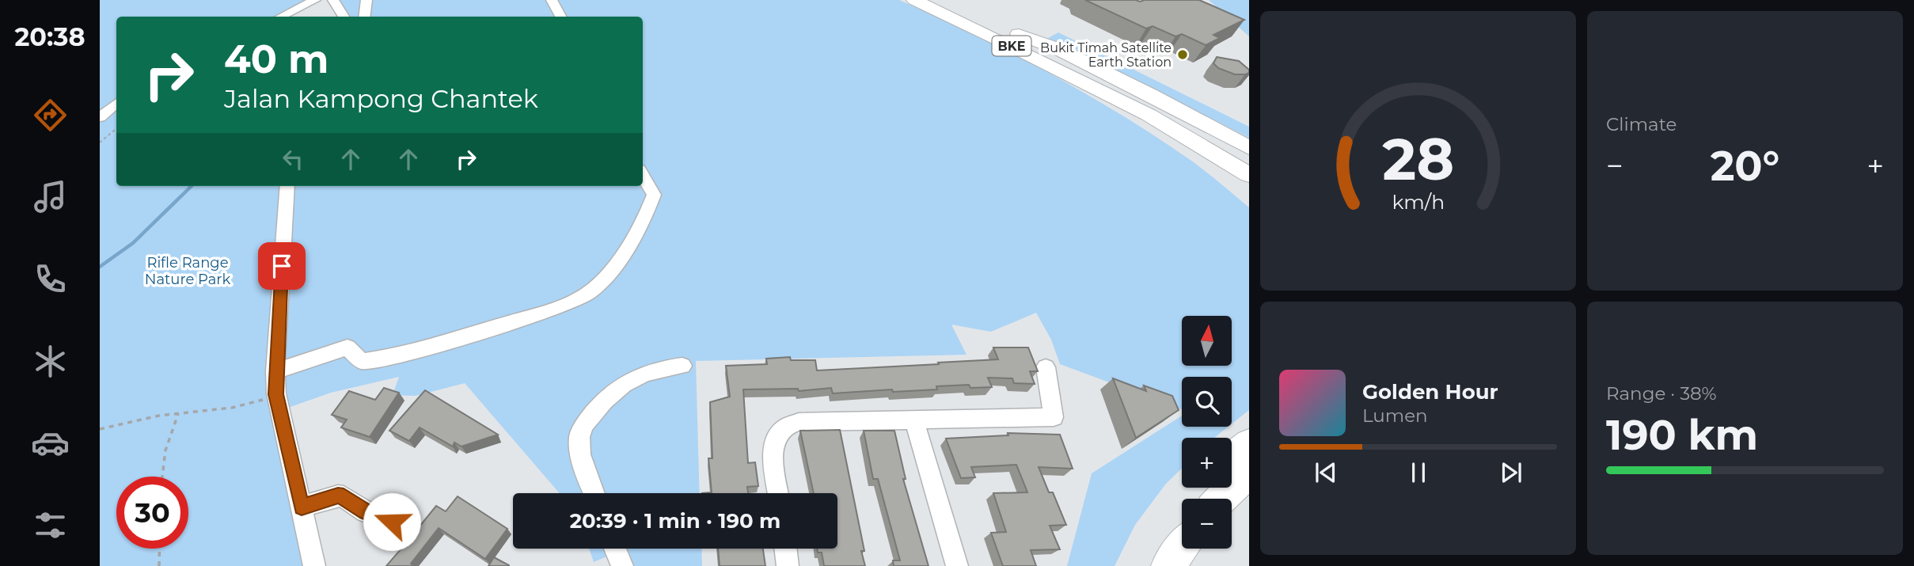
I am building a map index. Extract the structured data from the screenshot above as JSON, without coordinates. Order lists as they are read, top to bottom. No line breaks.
{"streets":{"highway":["BKE"]},"parks":["Rifle Range Nature Park"],"places":["Bukit Timah Satellite Earth Station"],"north":"top","page":{"tabs":"20:38","tile":["Climate",["Range · 38%","190 km"]],"turn":["40 m","Jalan Kampong Chantek"],"heat":["−","20°","+"],"map_buttons":["+","−"],"song":["Golden Hour","Lumen"],"limit":"30","trip":"20:39 · 1 min · 190 m","gauge":["28","km/h"]}}
